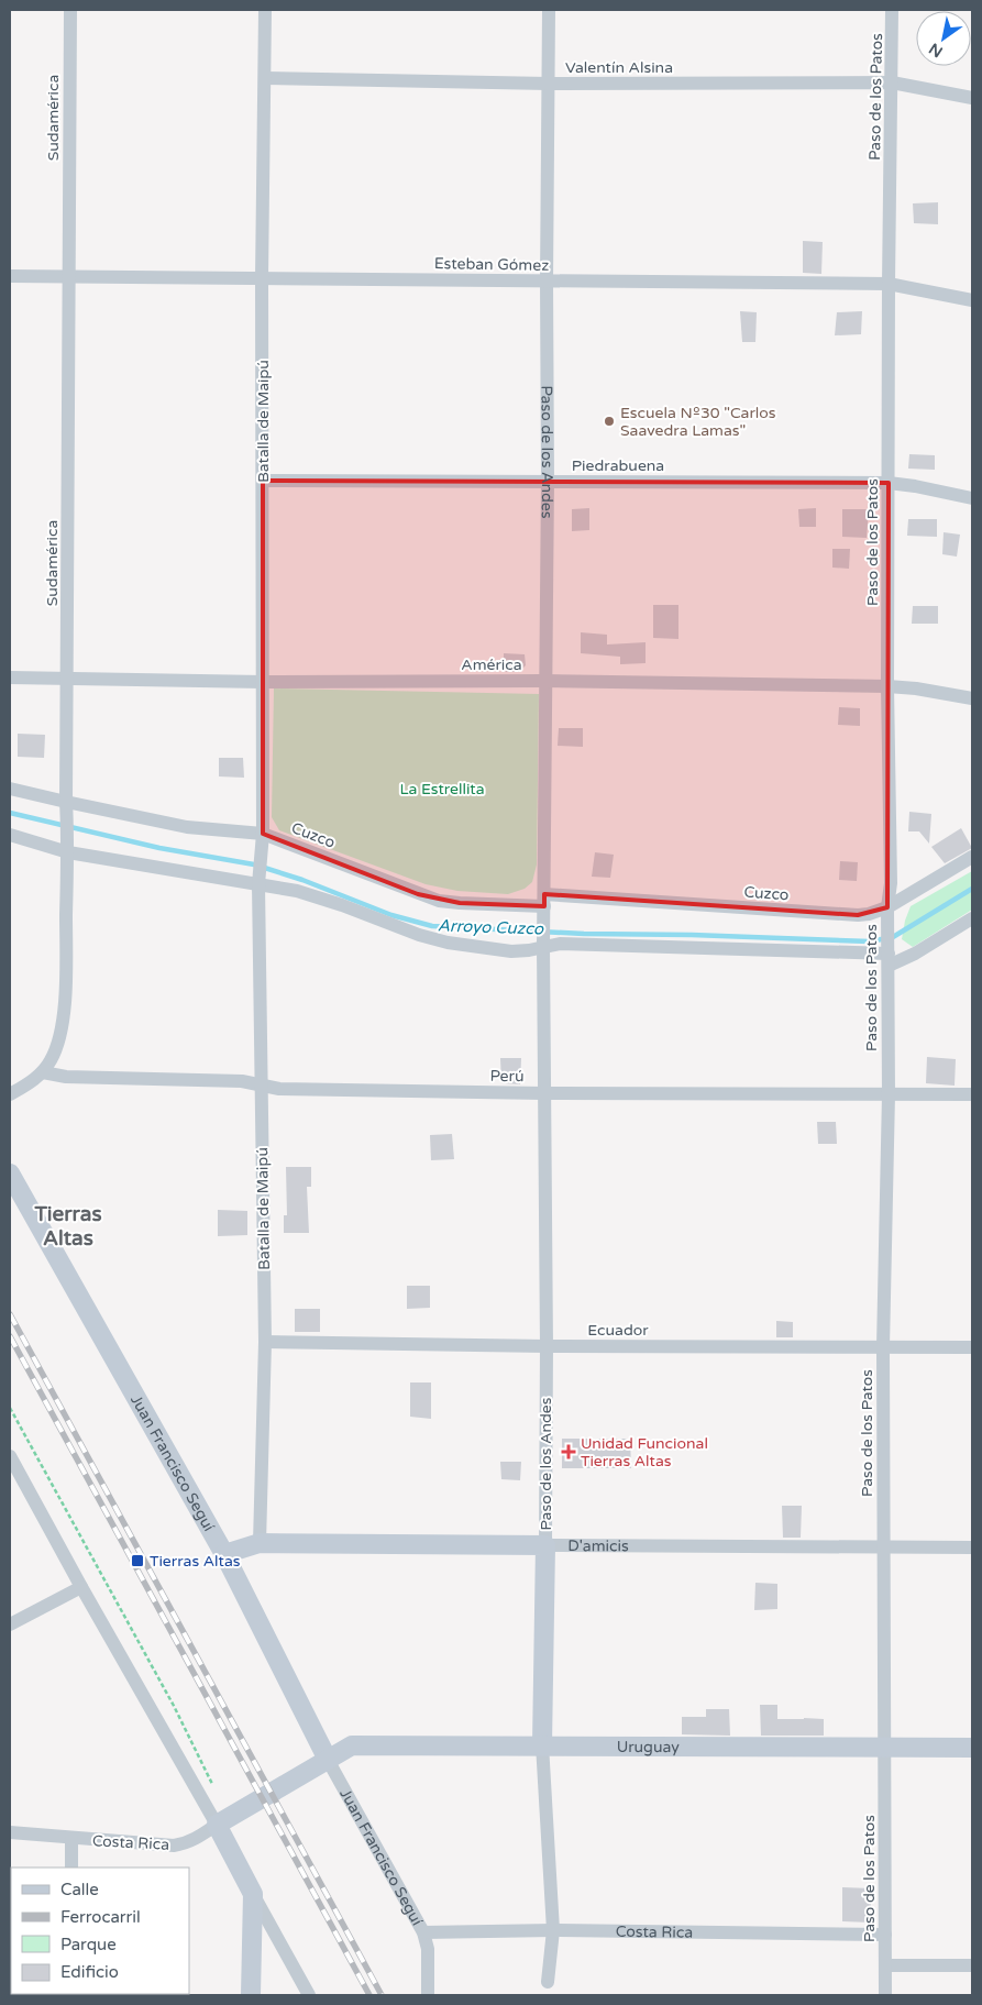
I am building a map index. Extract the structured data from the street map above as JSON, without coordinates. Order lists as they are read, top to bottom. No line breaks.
{"streets":{"street":["Valentín Alsina","Paso de los Patos","Sudamérica","Esteban Gómez","Batalla de Maipú","Paso de los Andes","Piedrabuena","América","Cuzco","Perú","Ecuador","Juan Francisco Seguí","D'amicis","Uruguay","Costa Rica"]},"crossings":[["Valentín Alsina","Paso de los Patos"],["Valentín Alsina","Batalla de Maipú"],["Valentín Alsina","Paso de los Andes"],["Paso de los Patos","Esteban Gómez"],["Paso de los Patos","Piedrabuena"],["Paso de los Patos","América"],["Paso de los Patos","Cuzco"],["Paso de los Patos","Perú"],["Paso de los Patos","Ecuador"],["Paso de los Patos","D'amicis"],["Paso de los Patos","Uruguay"],["Paso de los Patos","Costa Rica"],["Sudamérica","Esteban Gómez"],["Sudamérica","América"],["Sudamérica","Cuzco"],["Sudamérica","Perú"],["Esteban Gómez","Batalla de Maipú"],["Esteban Gómez","Paso de los Andes"],["Batalla de Maipú","Piedrabuena"],["Batalla de Maipú","América"],["Batalla de Maipú","Cuzco"],["Batalla de Maipú","Perú"],["Batalla de Maipú","Ecuador"],["Batalla de Maipú","D'amicis"],["Paso de los Andes","Piedrabuena"],["Paso de los Andes","América"],["Paso de los Andes","Cuzco"],["Paso de los Andes","Perú"],["Paso de los Andes","Ecuador"],["Paso de los Andes","D'amicis"],["Paso de los Andes","Uruguay"],["Paso de los Andes","Costa Rica"],["Juan Francisco Seguí","D'amicis"],["Juan Francisco Seguí","Uruguay"],["Juan Francisco Seguí","Costa Rica"],["Uruguay","Costa Rica"]],"districts":["Tierras Altas"],"water":["Arroyo Cuzco"],"parks":["La Estrellita"],"places":{"other":["Escuela Nº30 \"Carlos Saavedra Lamas\""],"health":["Unidad Funcional Tierras Altas"],"transit":["Tierras Altas"]},"legend":["Calle","Ferrocarril","Parque","Edificio"],"north":"bottom left"}
